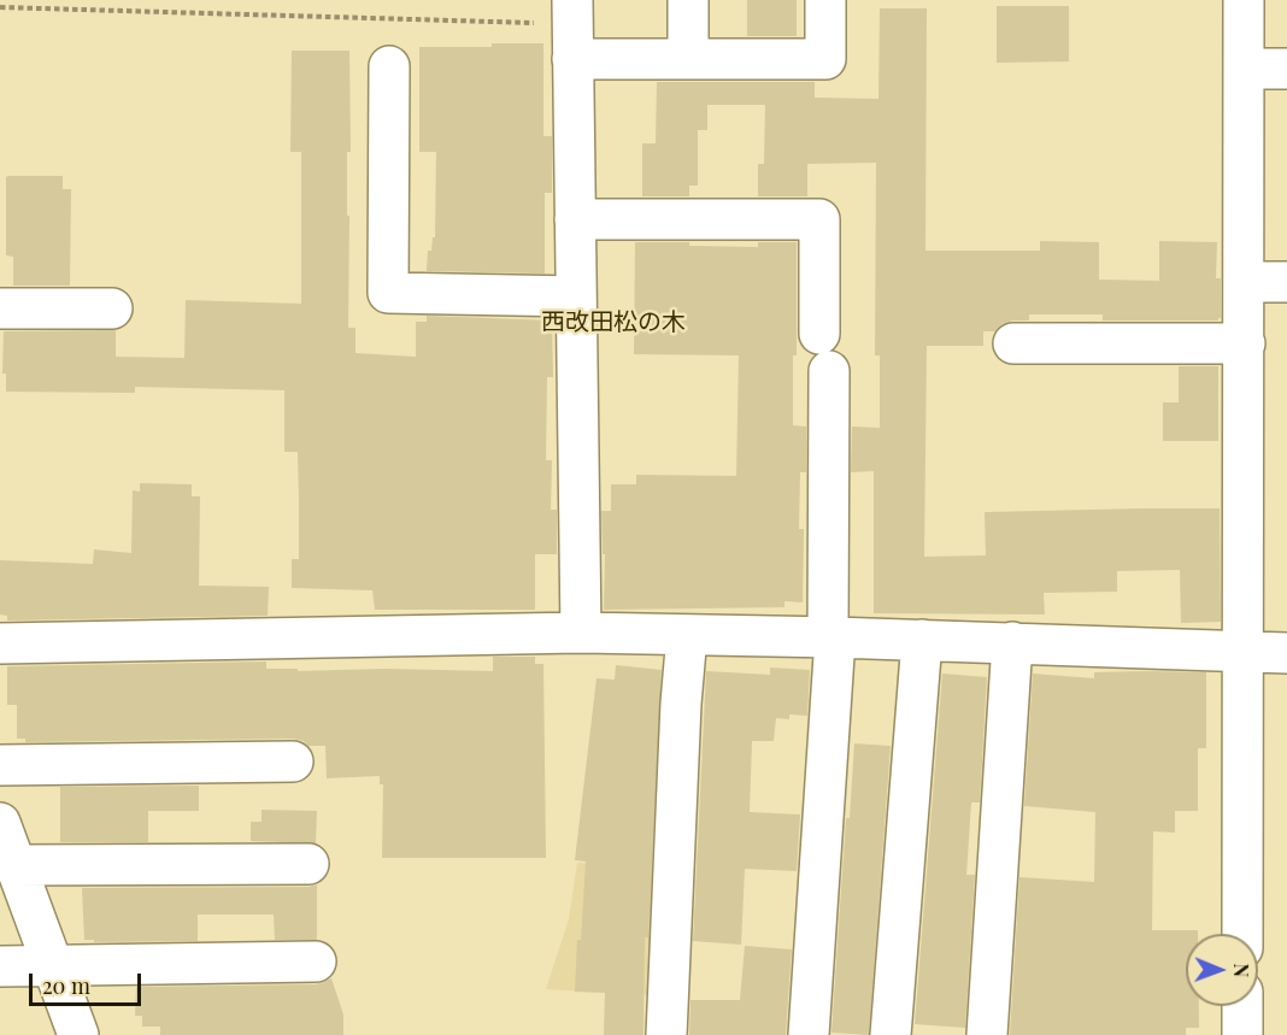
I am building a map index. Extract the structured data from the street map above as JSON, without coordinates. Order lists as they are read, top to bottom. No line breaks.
{"districts":["西改田松の木"],"scale_bar":"20 m","north":"right"}
